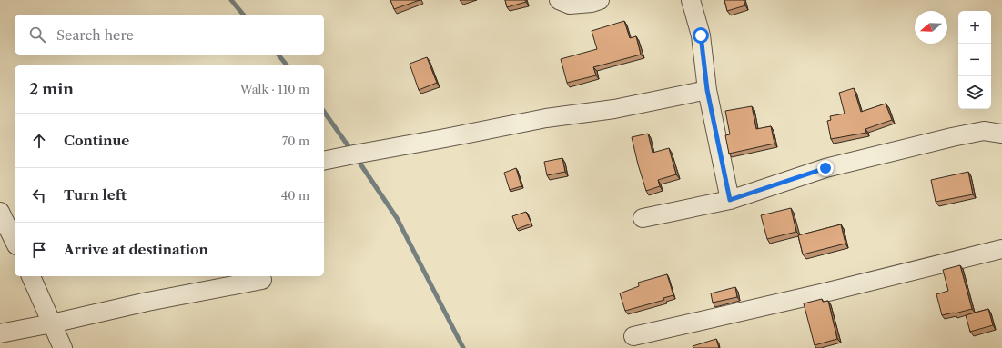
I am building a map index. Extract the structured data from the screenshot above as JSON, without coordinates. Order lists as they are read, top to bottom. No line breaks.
{"north":"left","page":{"map_buttons":["+","−"],"search":"Search here","heading":["2 min","Walk · 110 m"],"list":[["Continue","70 m"],["Turn left","40 m"],"Arrive at destination"]}}
